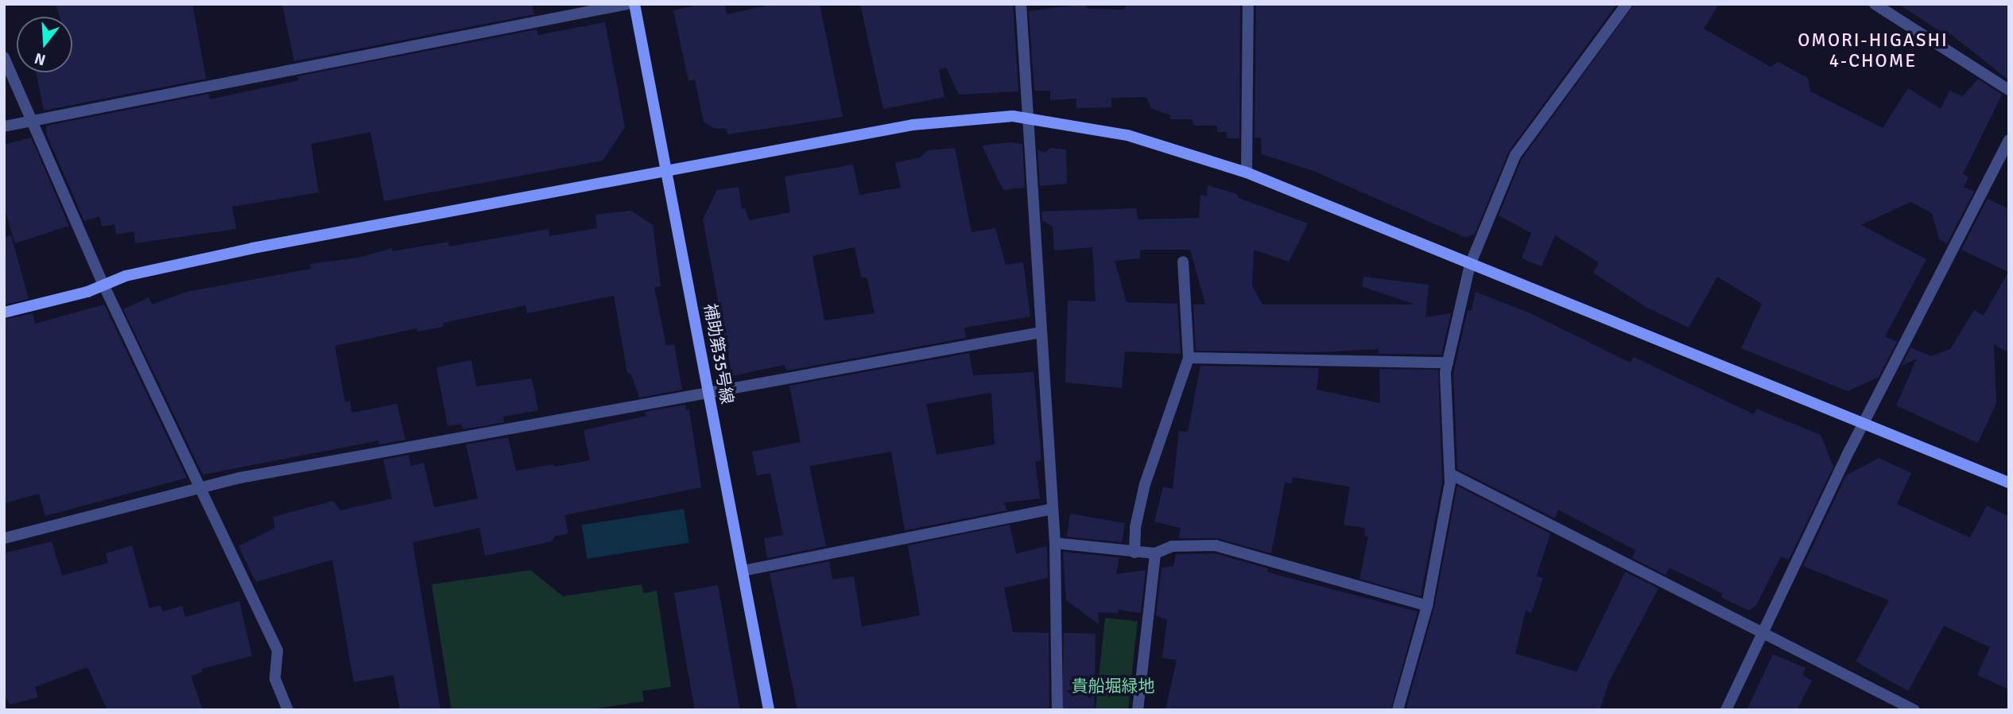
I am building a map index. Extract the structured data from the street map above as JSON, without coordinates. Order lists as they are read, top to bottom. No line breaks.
{"streets":{"street":["補助第35号線"]},"districts":["OMORI-HIGASHI 4-CHOME"],"parks":["貴船堀緑地"],"north":"bottom"}
